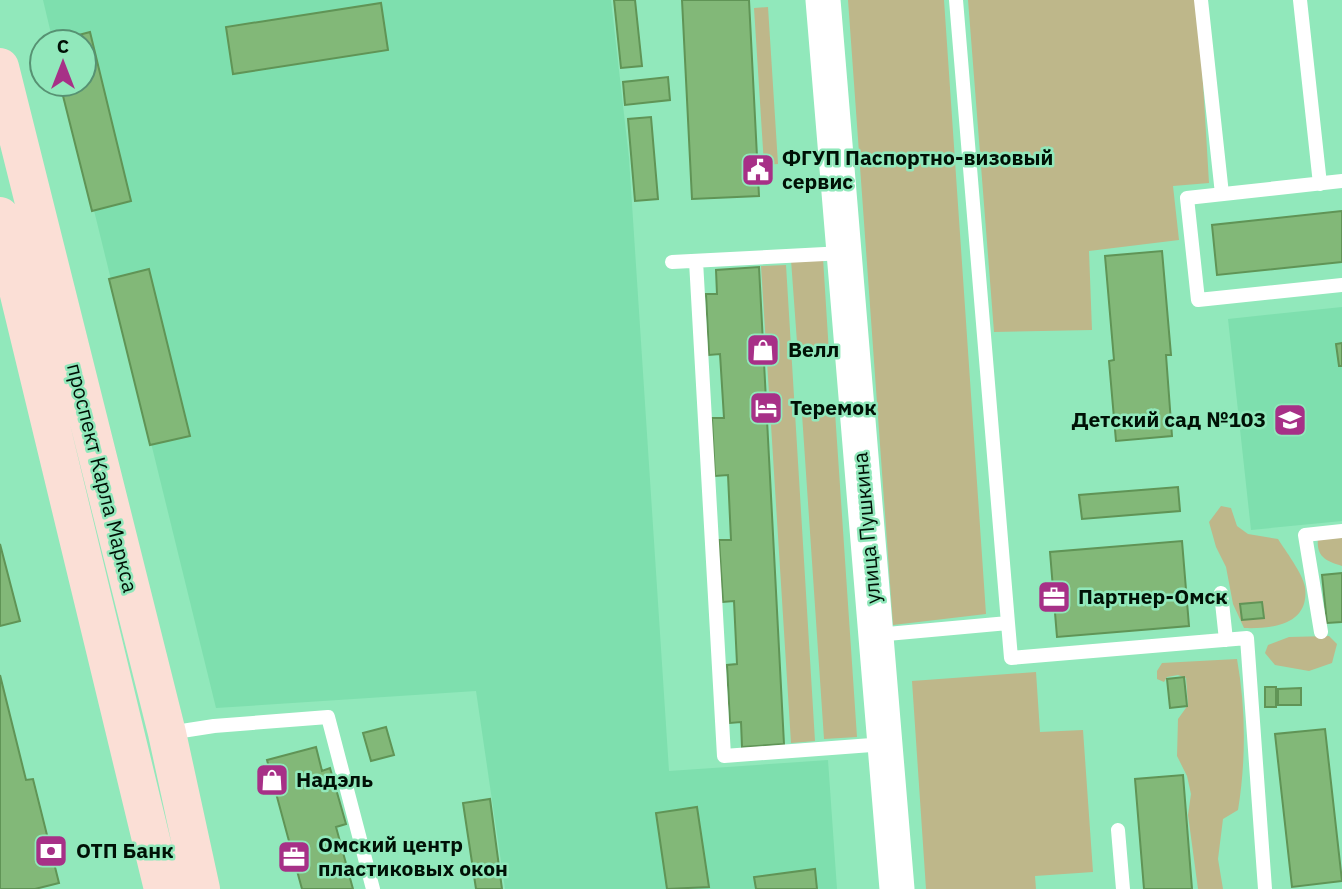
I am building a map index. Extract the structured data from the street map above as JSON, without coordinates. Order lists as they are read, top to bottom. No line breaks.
{"streets":{"main road":["проспект Карла Маркса"],"street":["улица Пушкина"]},"places":{"public building":["ФГУП Паспортно-визовый сервис"],"shop":["Велл","Надэль"],"hotel":["Теремок"],"school or university":["Детский сад №103"],"office":["Партнер-Омск","Омский центр пластиковых окон"],"bank":["ОТП Банк"]},"north":"top"}
